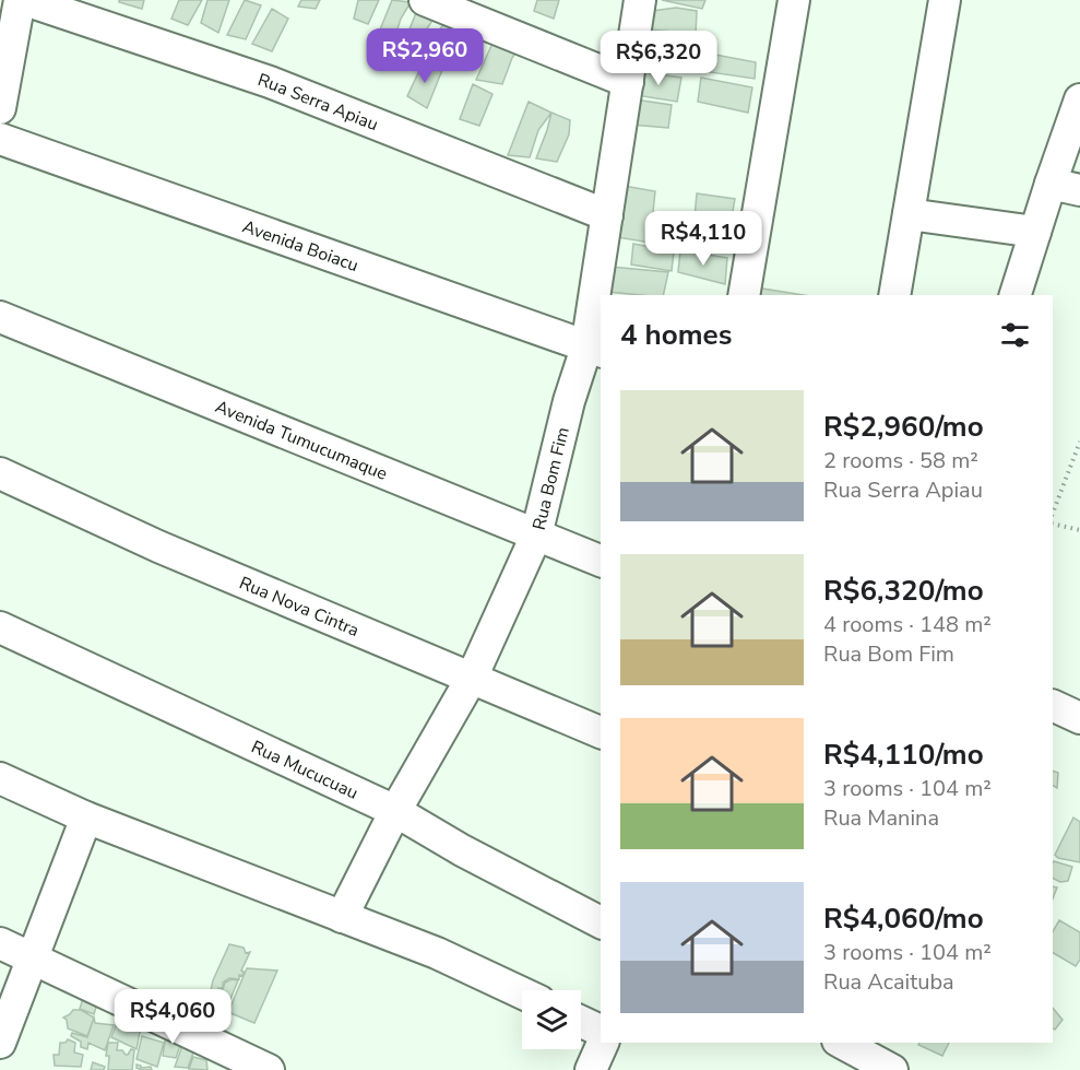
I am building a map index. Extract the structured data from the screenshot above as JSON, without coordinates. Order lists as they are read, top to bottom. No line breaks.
{"streets":{"street":["Rua Serra Apiau","Avenida Boiacu","Avenida Tumucumaque","Rua Bom Fim","Rua Nova Cintra","Rua Mucucuau"]},"crossings":[["Rua Serra Apiau","Rua Bom Fim"],["Avenida Boiacu","Rua Bom Fim"],["Avenida Tumucumaque","Rua Bom Fim"],["Rua Bom Fim","Rua Nova Cintra"],["Rua Bom Fim","Rua Mucucuau"]],"page":{"price":["R$2,960","R$6,320","R$4,110","R$4,060"],"heading":"4 homes","list":[{"name":"R$2,960/mo","note":"2 rooms · 58 m² · Rua Serra Apiau"},{"name":"R$6,320/mo","note":"4 rooms · 148 m² · Rua Bom Fim"},{"name":"R$4,110/mo","note":"3 rooms · 104 m² · Rua Manina"},{"name":"R$4,060/mo","note":"3 rooms · 104 m² · Rua Acaituba"}]}}
